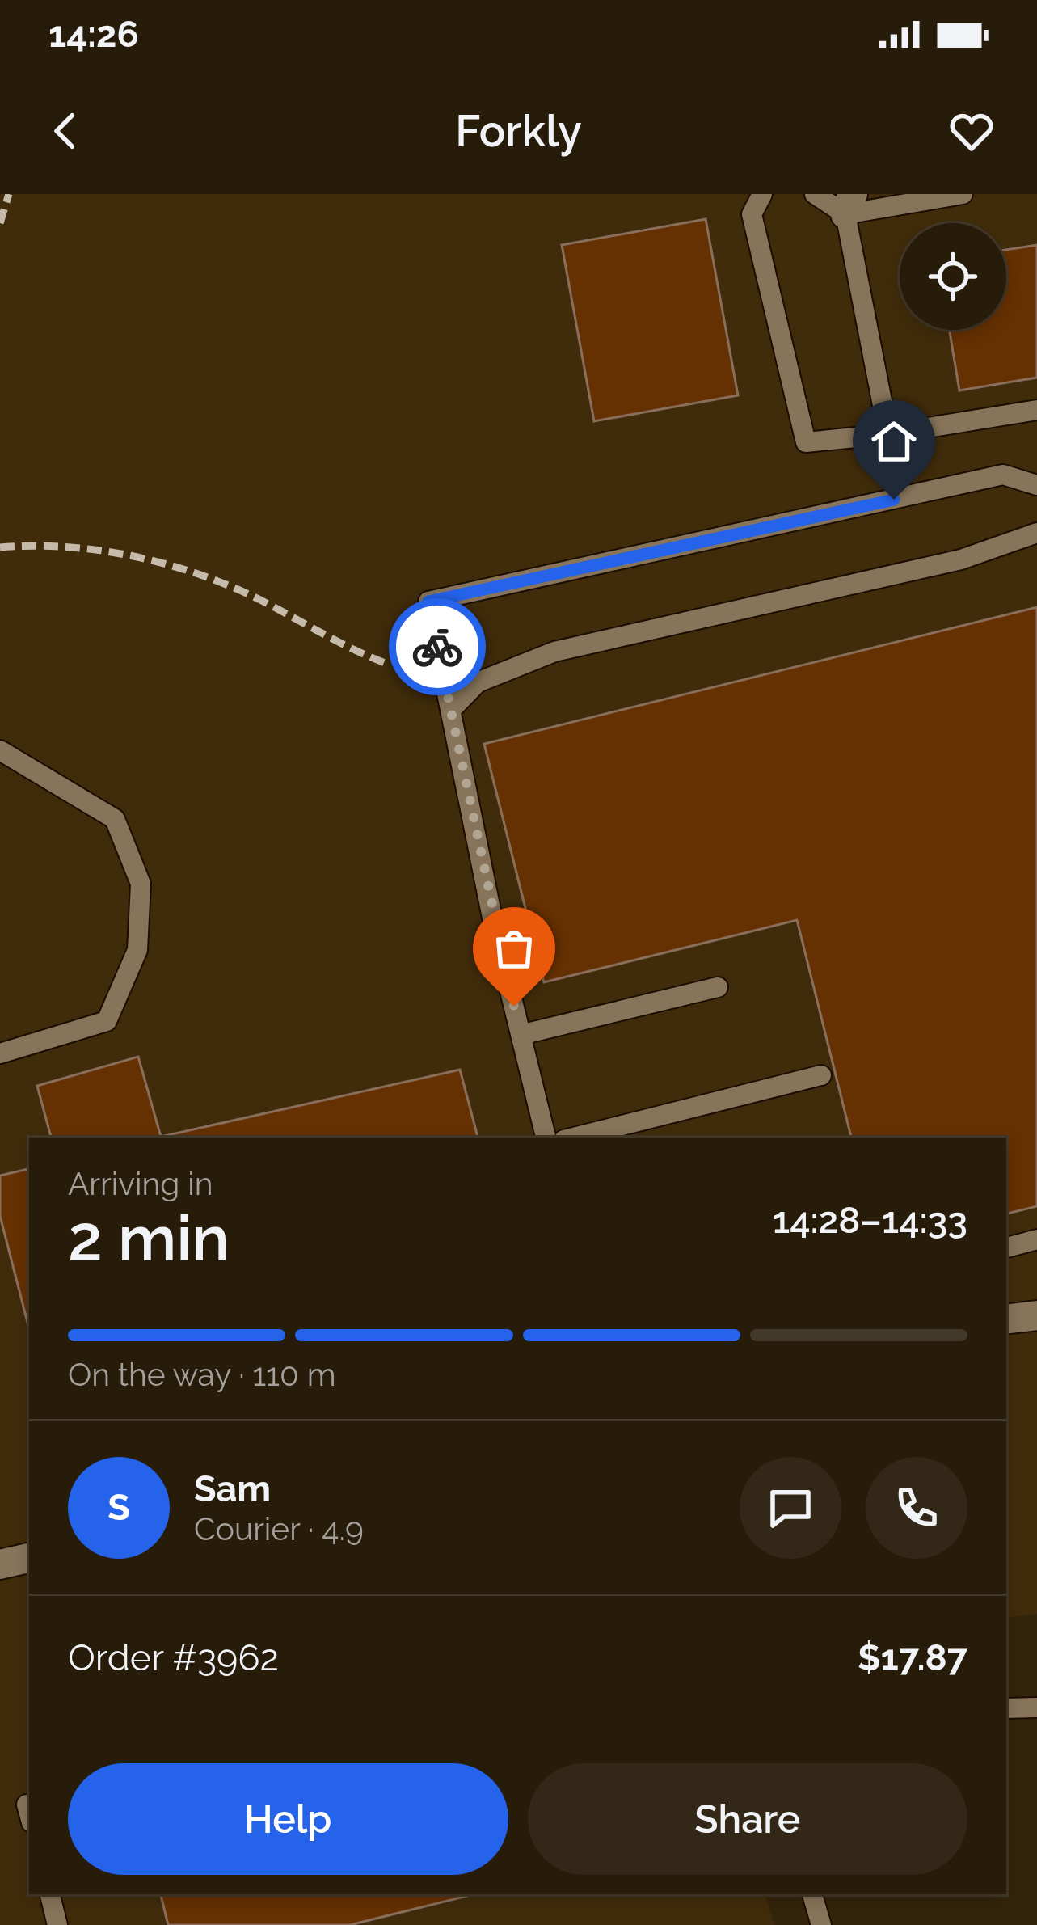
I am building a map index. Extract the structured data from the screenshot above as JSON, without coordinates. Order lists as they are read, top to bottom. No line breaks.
{"page":{"status":"14:26","header":"Forkly","heading":["2 min","Arriving in","14:28–14:33"],"panel":["Sam","Courier · 4.9","Order #3962","$17.87"],"bar":"On the way · 110 m","round":"S","buttons":["Help","Share"]}}
